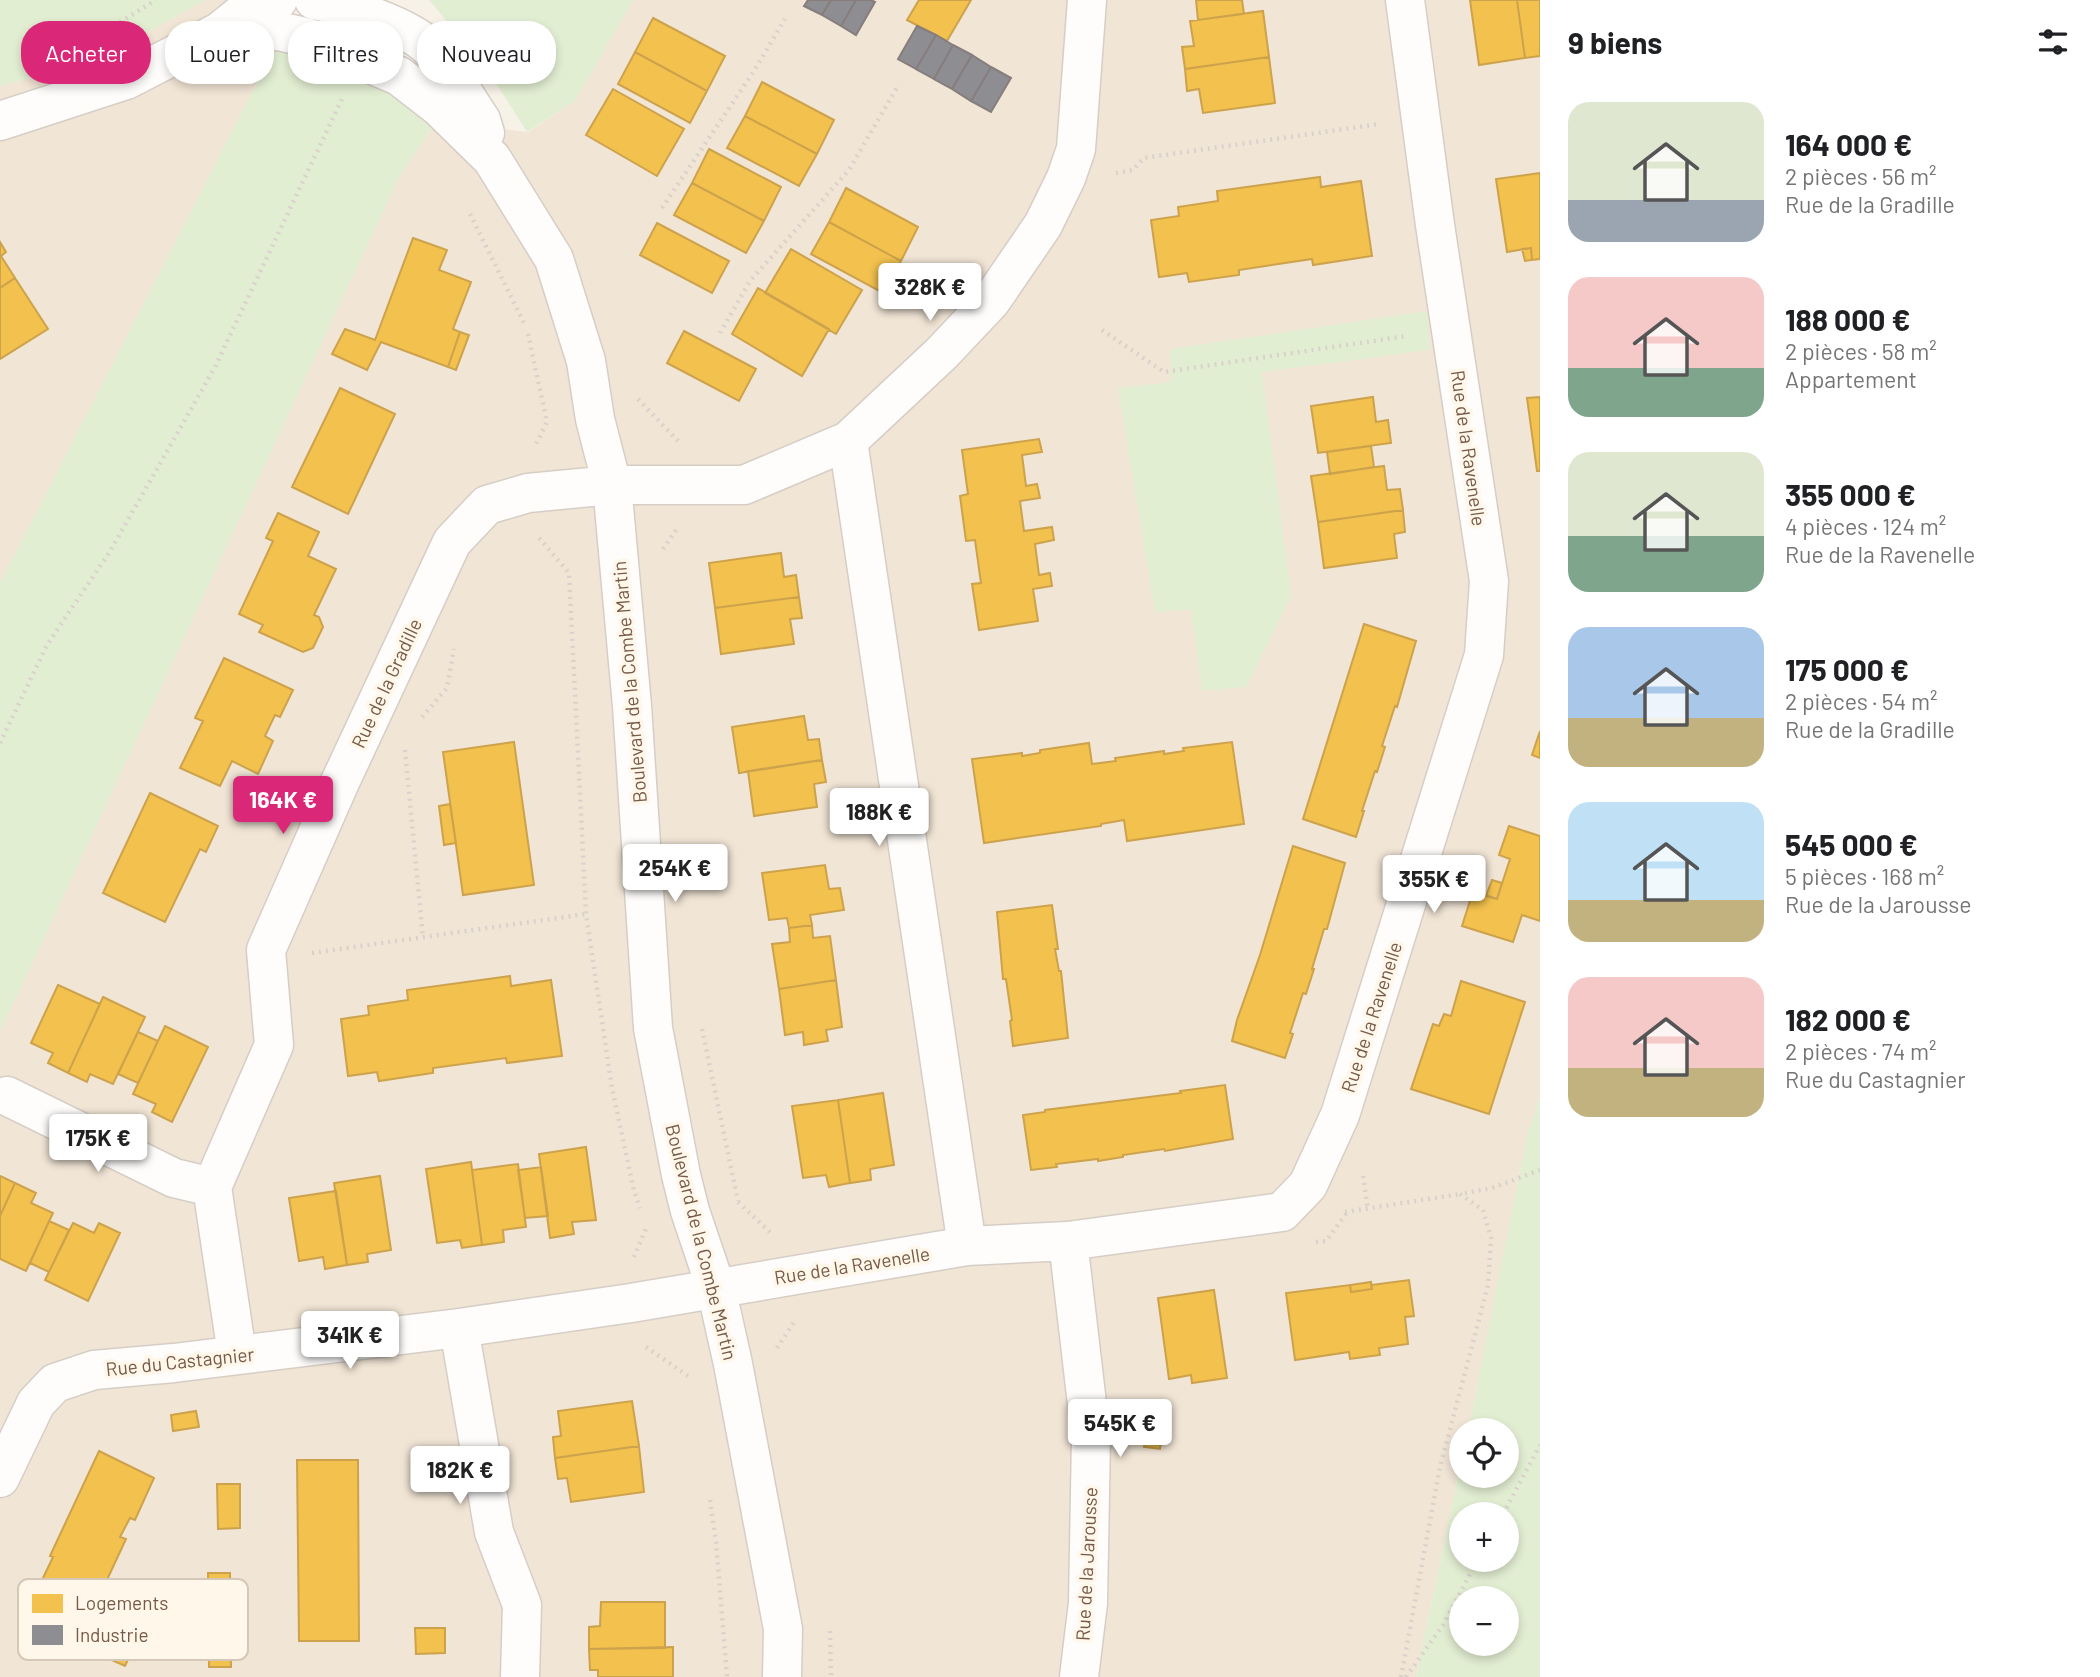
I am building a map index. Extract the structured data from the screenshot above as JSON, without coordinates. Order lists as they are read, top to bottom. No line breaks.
{"streets":{"street":["Rue de la Ravenelle","Boulevard de la Combe Martin","Rue de la Gradille","Rue du Castagnier","Rue de la Jarousse"]},"crossings":[["Rue de la Ravenelle","Boulevard de la Combe Martin"],["Rue de la Ravenelle","Rue du Castagnier"],["Rue de la Ravenelle","Rue de la Jarousse"],["Boulevard de la Combe Martin","Rue de la Gradille"],["Boulevard de la Combe Martin","Rue du Castagnier"]],"legend":["Logements","Industrie"],"page":{"heading":"9 biens","chip":["Acheter","Louer","Filtres","Nouveau"],"list":[{"name":"164 000 €","note":"2 pièces · 56 m² · Rue de la Gradille"},{"name":"188 000 €","note":"2 pièces · 58 m² · Appartement"},{"name":"355 000 €","note":"4 pièces · 124 m² · Rue de la Ravenelle"},{"name":"175 000 €","note":"2 pièces · 54 m² · Rue de la Gradille"},{"name":"545 000 €","note":"5 pièces · 168 m² · Rue de la Jarousse"},{"name":"182 000 €","note":"2 pièces · 74 m² · Rue du Castagnier"}],"price":["328K €","164K €","188K €","254K €","355K €","175K €","341K €","545K €","182K €"],"map_buttons":["+","−"]}}
